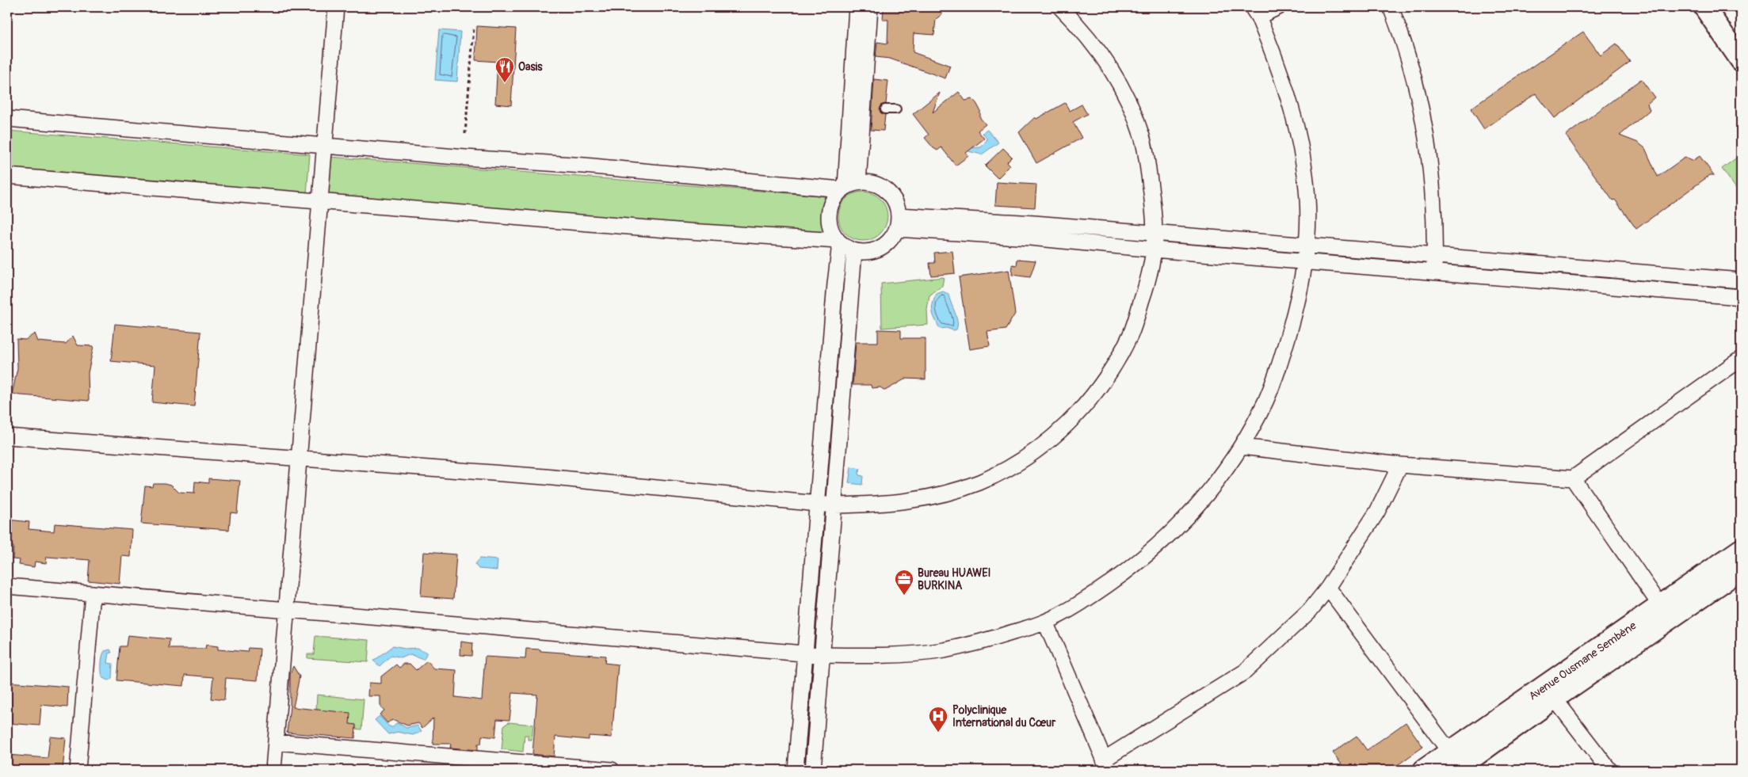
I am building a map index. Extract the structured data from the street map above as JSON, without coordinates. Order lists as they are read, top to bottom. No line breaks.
{"streets":{"main road":["Avenue Ousmane Sembène"]},"places":{"restaurant":["Oasis"],"office":["Bureau HUAWEI BURKINA"],"hospital":["Polyclinique International du Cœur"]}}
